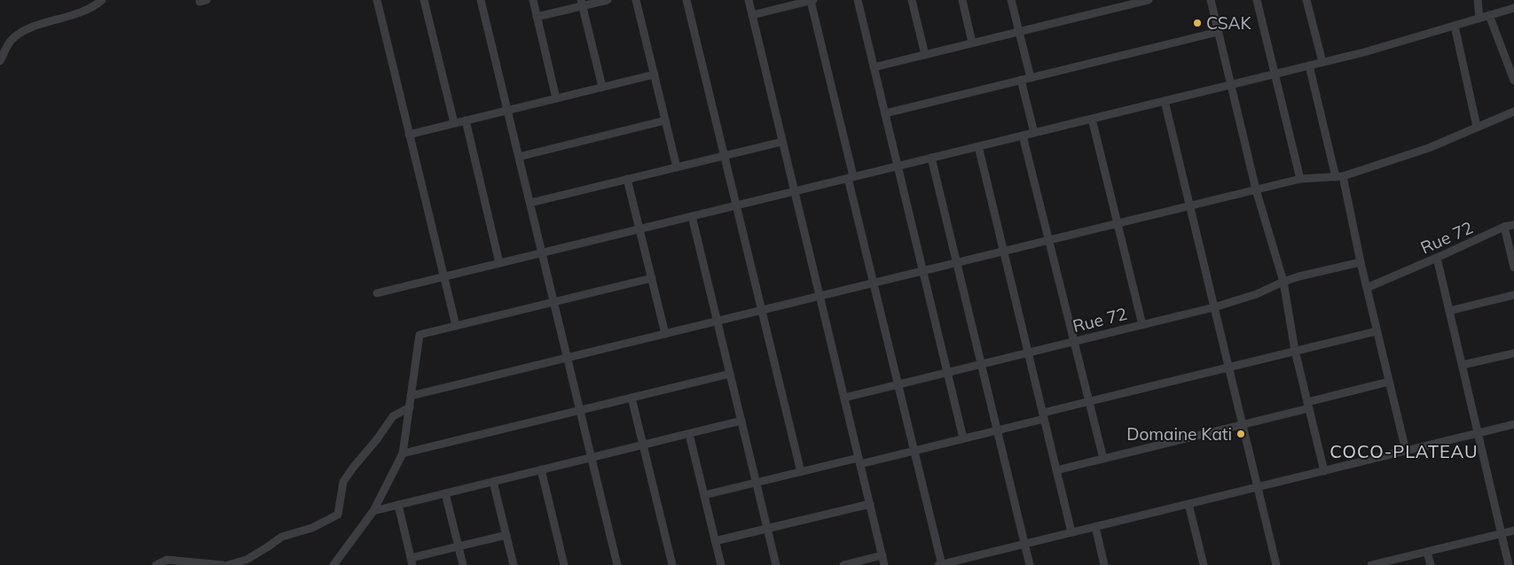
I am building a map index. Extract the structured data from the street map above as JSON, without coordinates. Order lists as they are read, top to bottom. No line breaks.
{"streets":{"street":["Rue 72"]},"districts":["COCO-PLATEAU"],"places":["CSAK","Domaine Kati"]}
